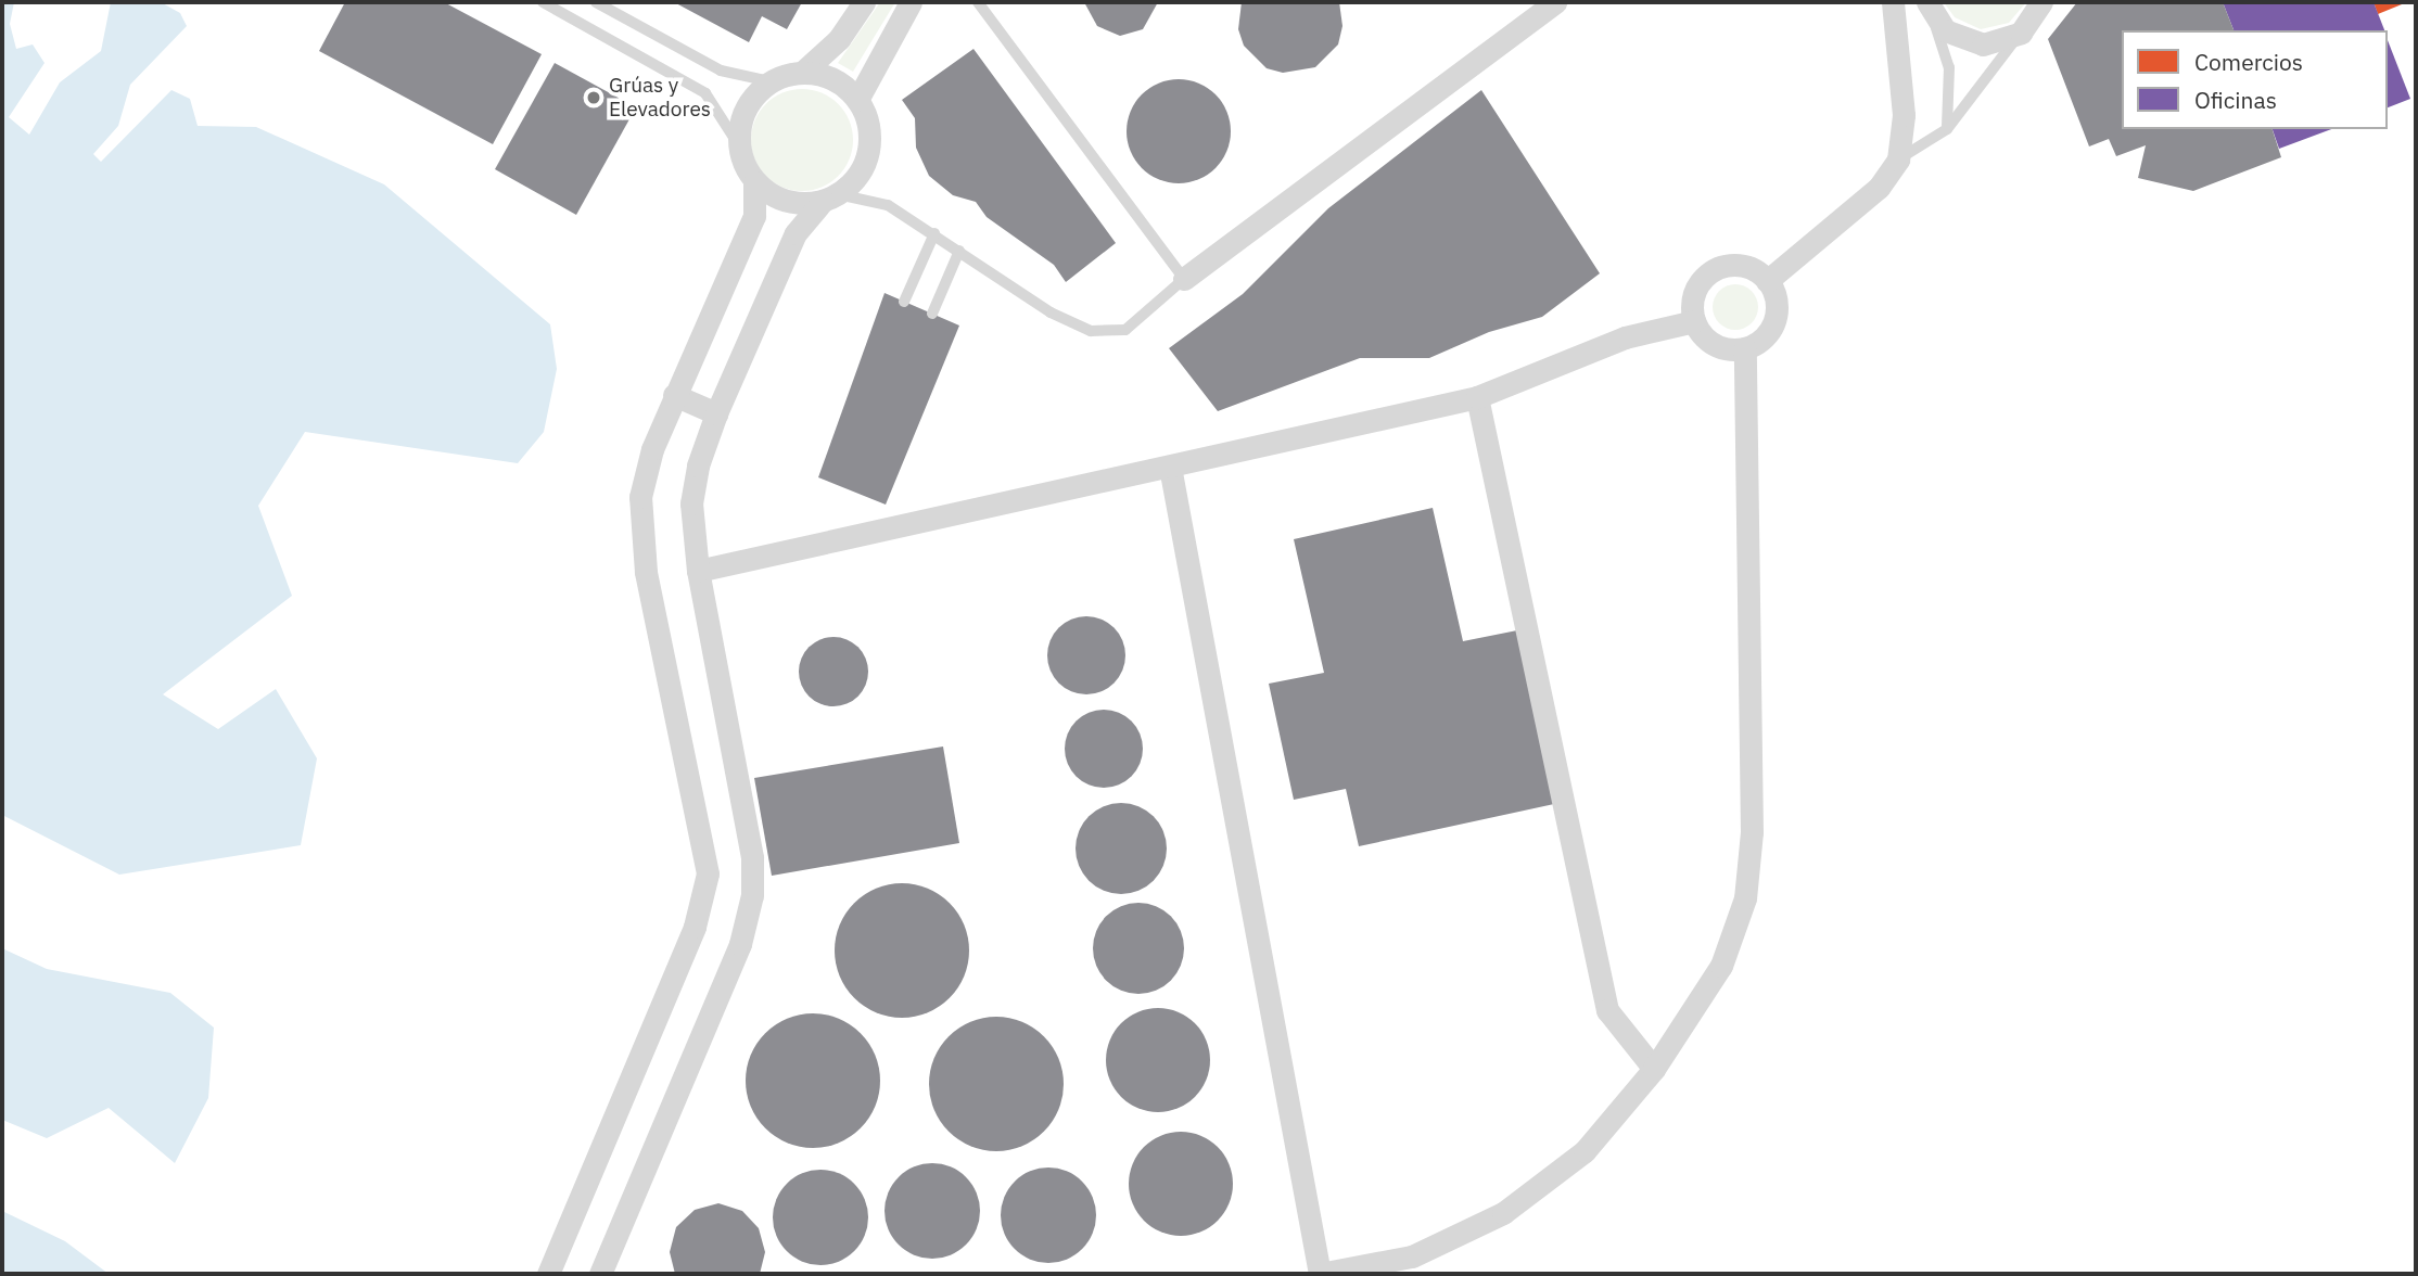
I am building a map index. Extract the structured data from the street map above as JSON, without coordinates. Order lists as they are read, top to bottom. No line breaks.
{"places":["Grúas y Elevadores"],"legend":["Comercios","Oficinas"]}
